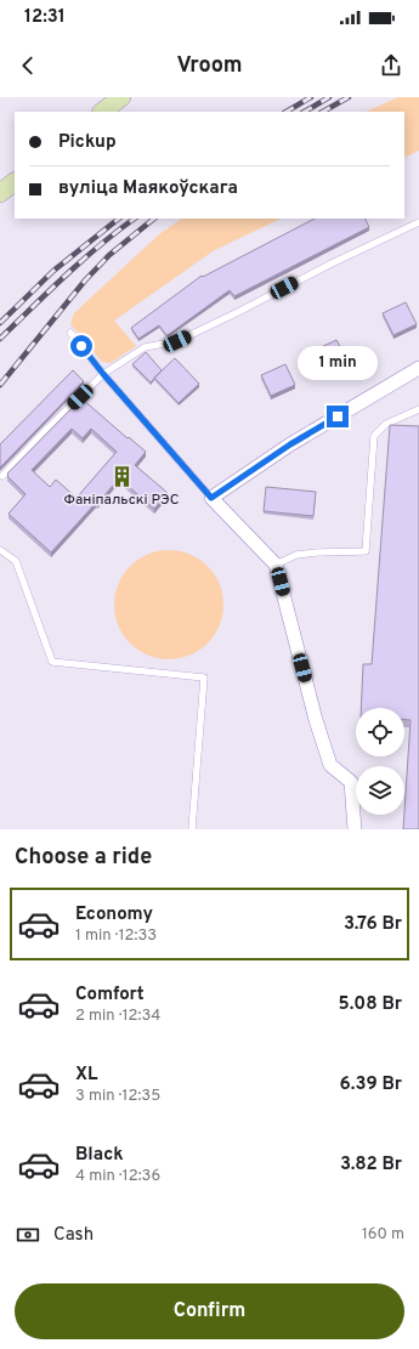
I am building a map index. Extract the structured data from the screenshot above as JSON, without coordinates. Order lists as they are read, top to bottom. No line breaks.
{"places":{"building":["Фаніпальскі РЭС"]},"page":{"status":"12:31","header":"Vroom","banner":["Pickup","вуліца Маякоўскага"],"bubble":"1 min","heading":"Choose a ride","list":[{"name":"Economy","note":"1 min · 12:33","value":"3.76 Br"},{"name":"Comfort","note":"2 min · 12:34","value":"5.08 Br"},{"name":"XL","note":"3 min · 12:35","value":"6.39 Br"},{"name":"Black","note":"4 min · 12:36","value":"3.82 Br"}],"pay":["Cash","160 m"],"buttons":"Confirm"}}
